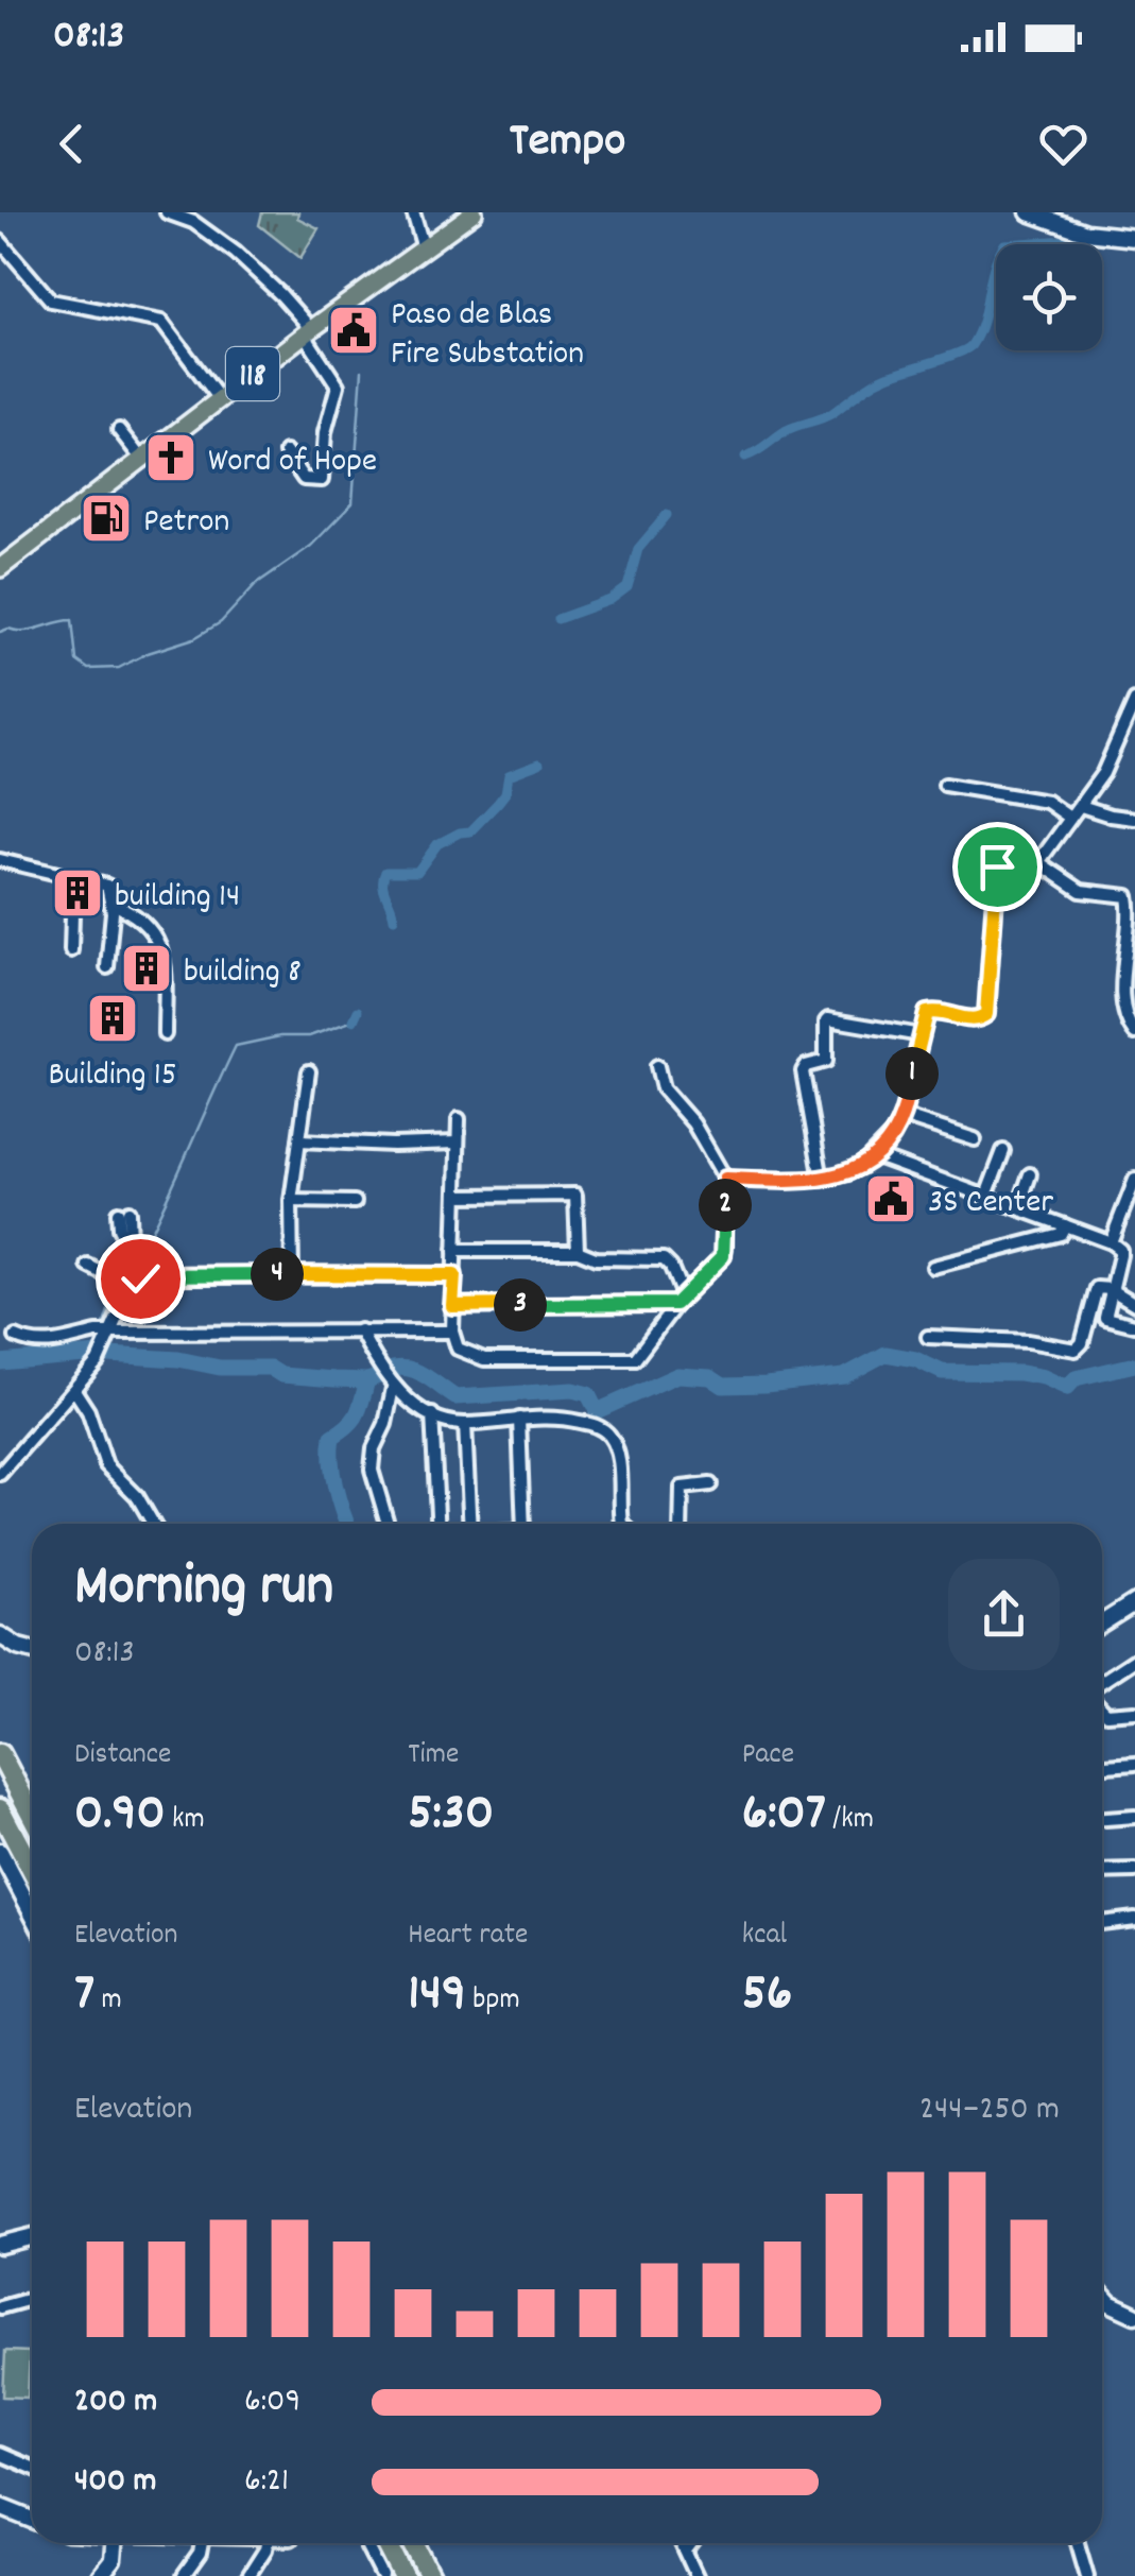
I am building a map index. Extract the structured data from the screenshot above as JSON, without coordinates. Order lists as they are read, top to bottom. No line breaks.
{"streets":{"main road":["118"]},"places":{"public building":["Paso de Blas Fire Substation","3S Center"],"church":["Word of Hope"],"fuel station":["Petron"],"building":["building 14","building 8","Building 15"]},"page":{"status":"08:13","header":"Tempo","pins":["1","2","4","3"],"heading":["Morning run","08:13"],"stats":[["Distance","0.90 km"],["Time","5:30"],["Pace","6:07 /km"],["Elevation","7 m"],["Heart rate","149 bpm"],["kcal","56"]],"chart":["Elevation","244–250 m"],"list":[{"name":"200 m","note":"6:09"},{"name":"400 m","note":"6:21"}]}}
